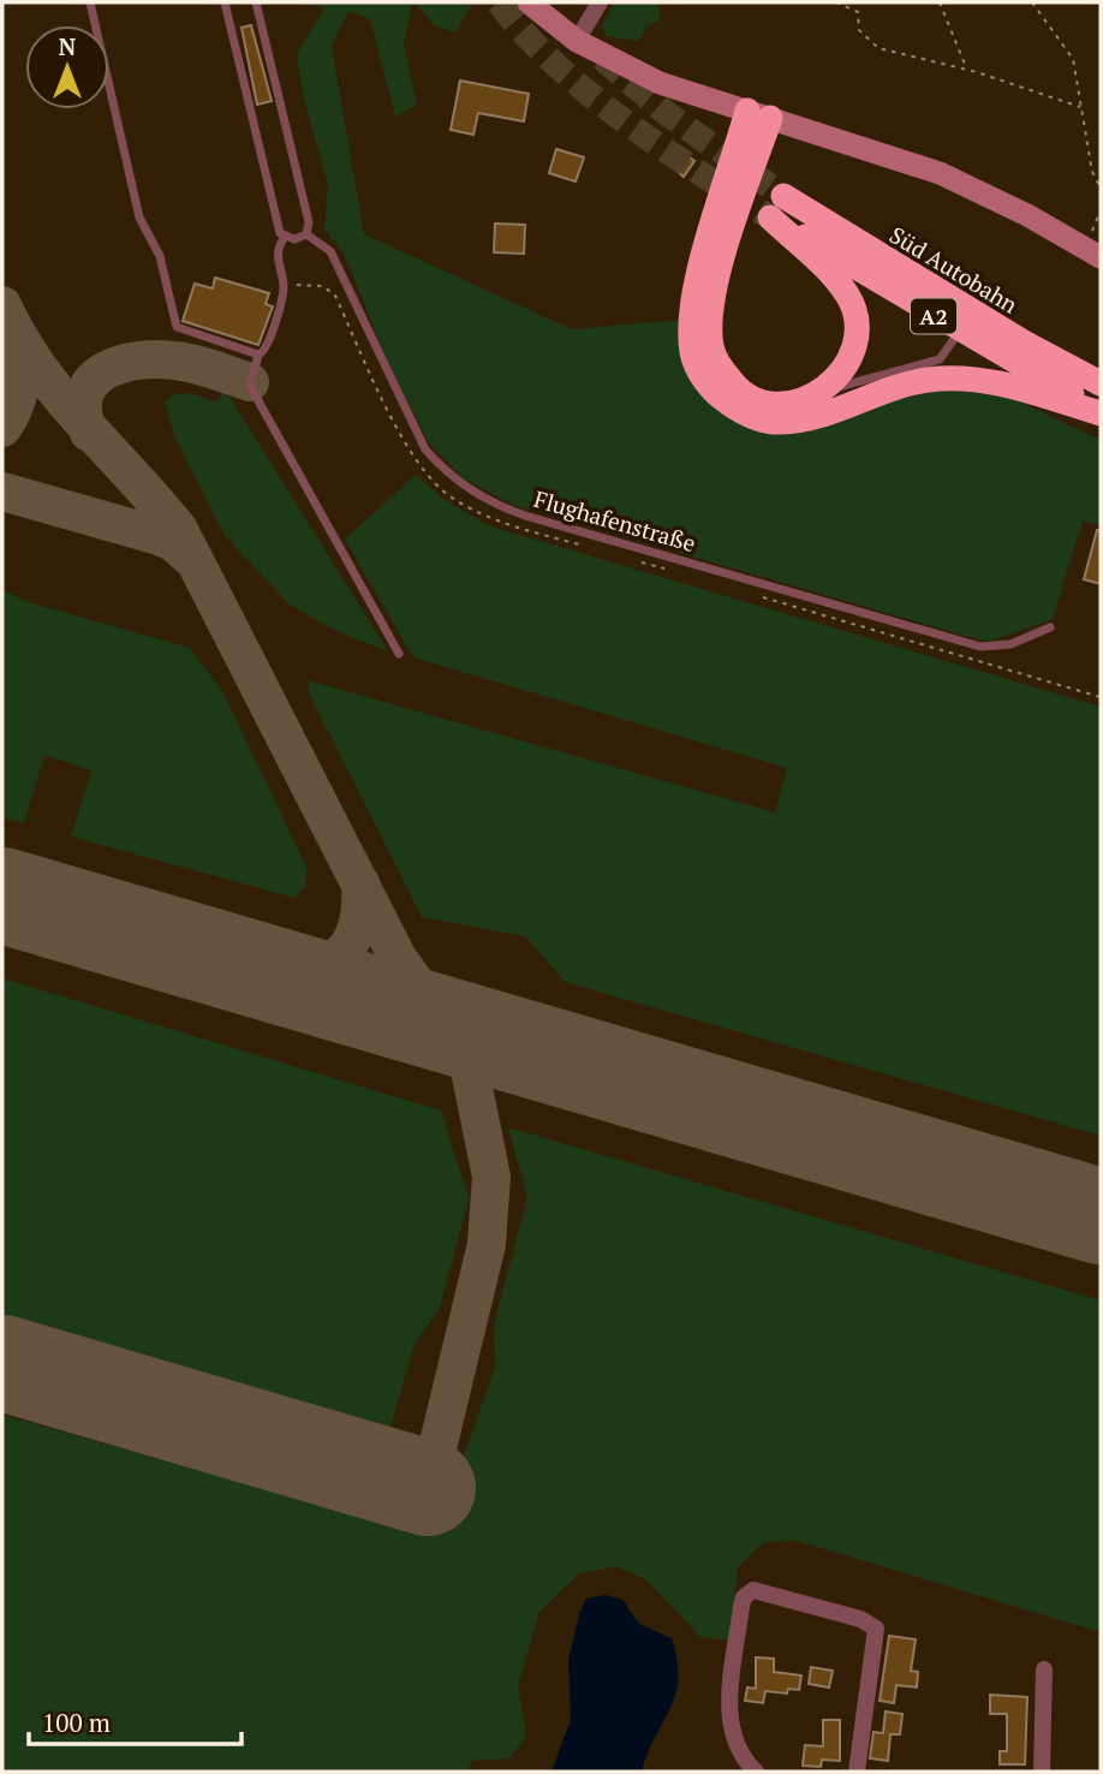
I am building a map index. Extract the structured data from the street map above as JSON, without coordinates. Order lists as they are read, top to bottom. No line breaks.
{"streets":{"highway":["Süd Autobahn","A2"],"lane":["Flughafenstraße"]},"crossings":[["Süd Autobahn","A2"]],"scale_bar":"100 m","north":"top"}
